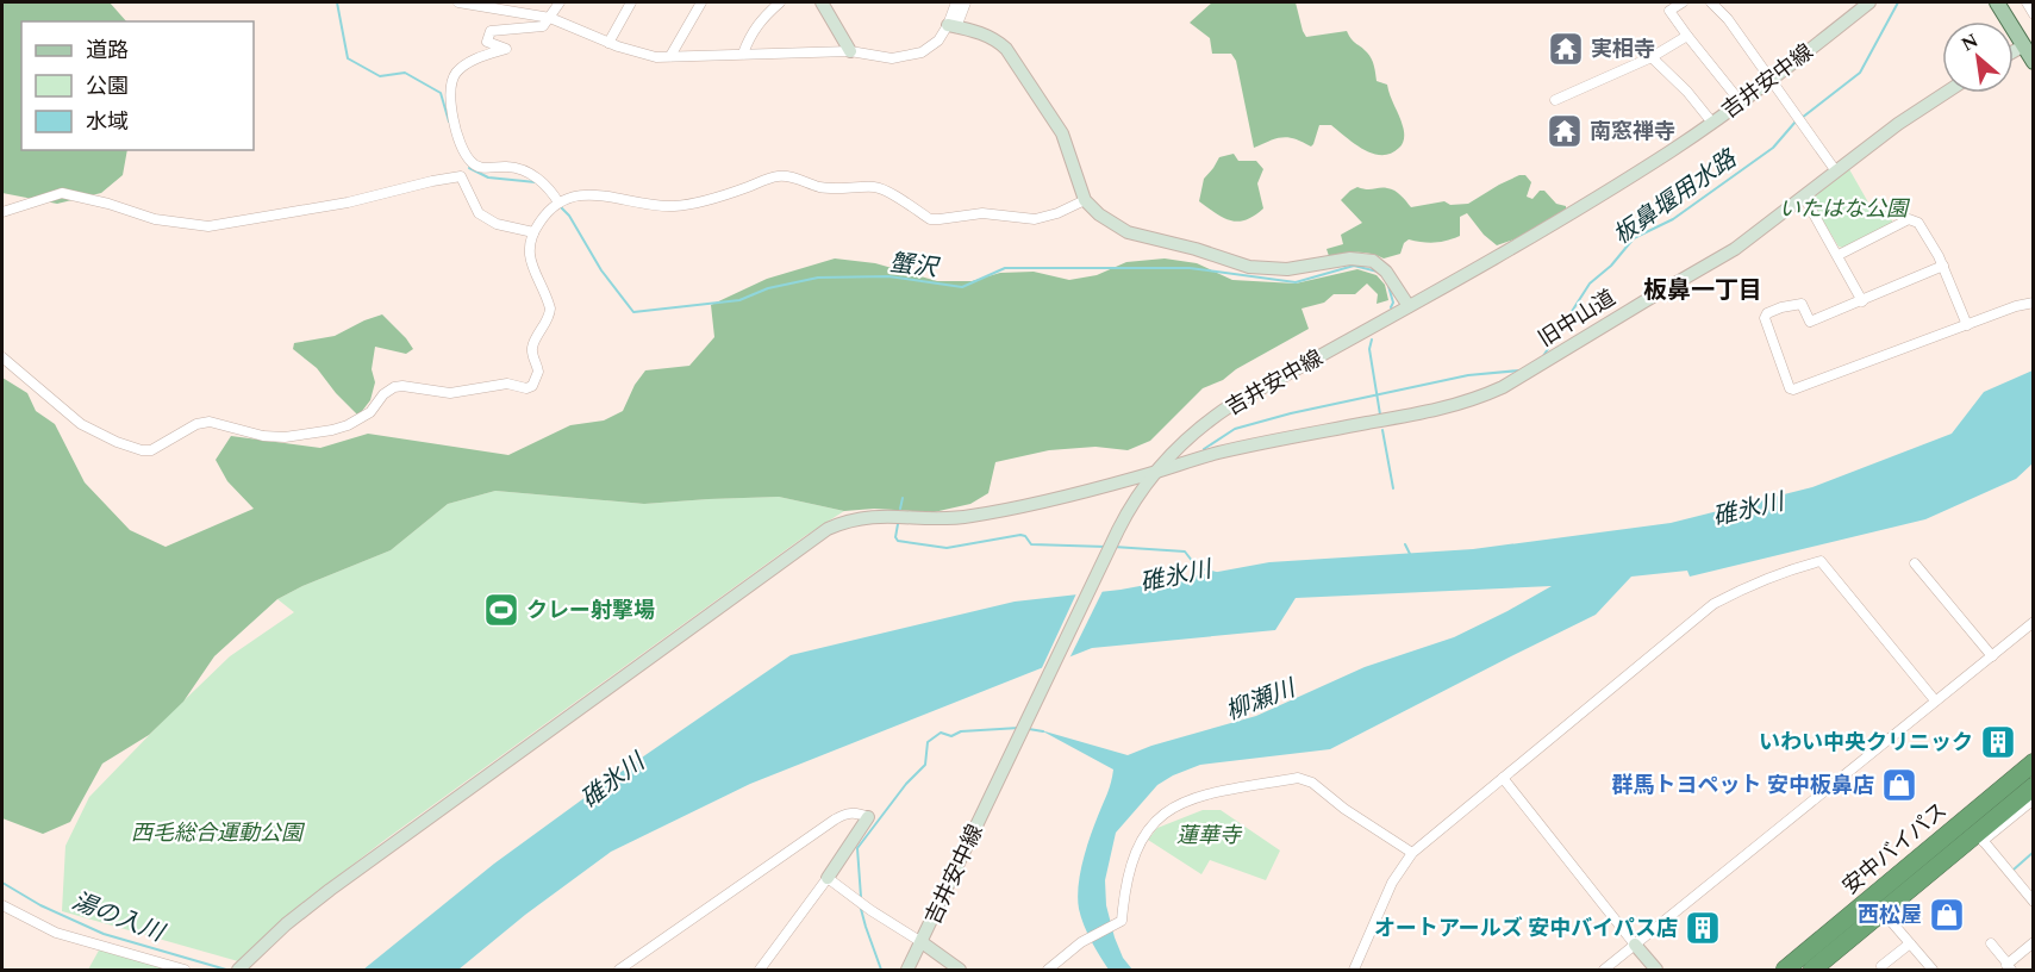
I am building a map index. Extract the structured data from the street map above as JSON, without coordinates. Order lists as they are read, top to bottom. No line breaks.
{"streets":{"highway":["安中バイパス"],"street":["吉井安中線","旧中山道"]},"crossings":[["吉井安中線","旧中山道"]],"districts":["板鼻一丁目"],"water":["板鼻堰用水路","蟹沢","碓氷川","柳瀬川","湯の入川"],"parks":["いたはな公園","西毛総合運動公園","蓮華寺"],"places":{"temple":["実相寺","南窓禅寺"],"sports":["クレー射撃場"],"building":["いわい中央クリニック","オートアールズ 安中バイパス店"],"shop":["群馬トヨペット 安中板鼻店","西松屋"]},"legend":["道路","公園","水域"],"north":"top left"}
